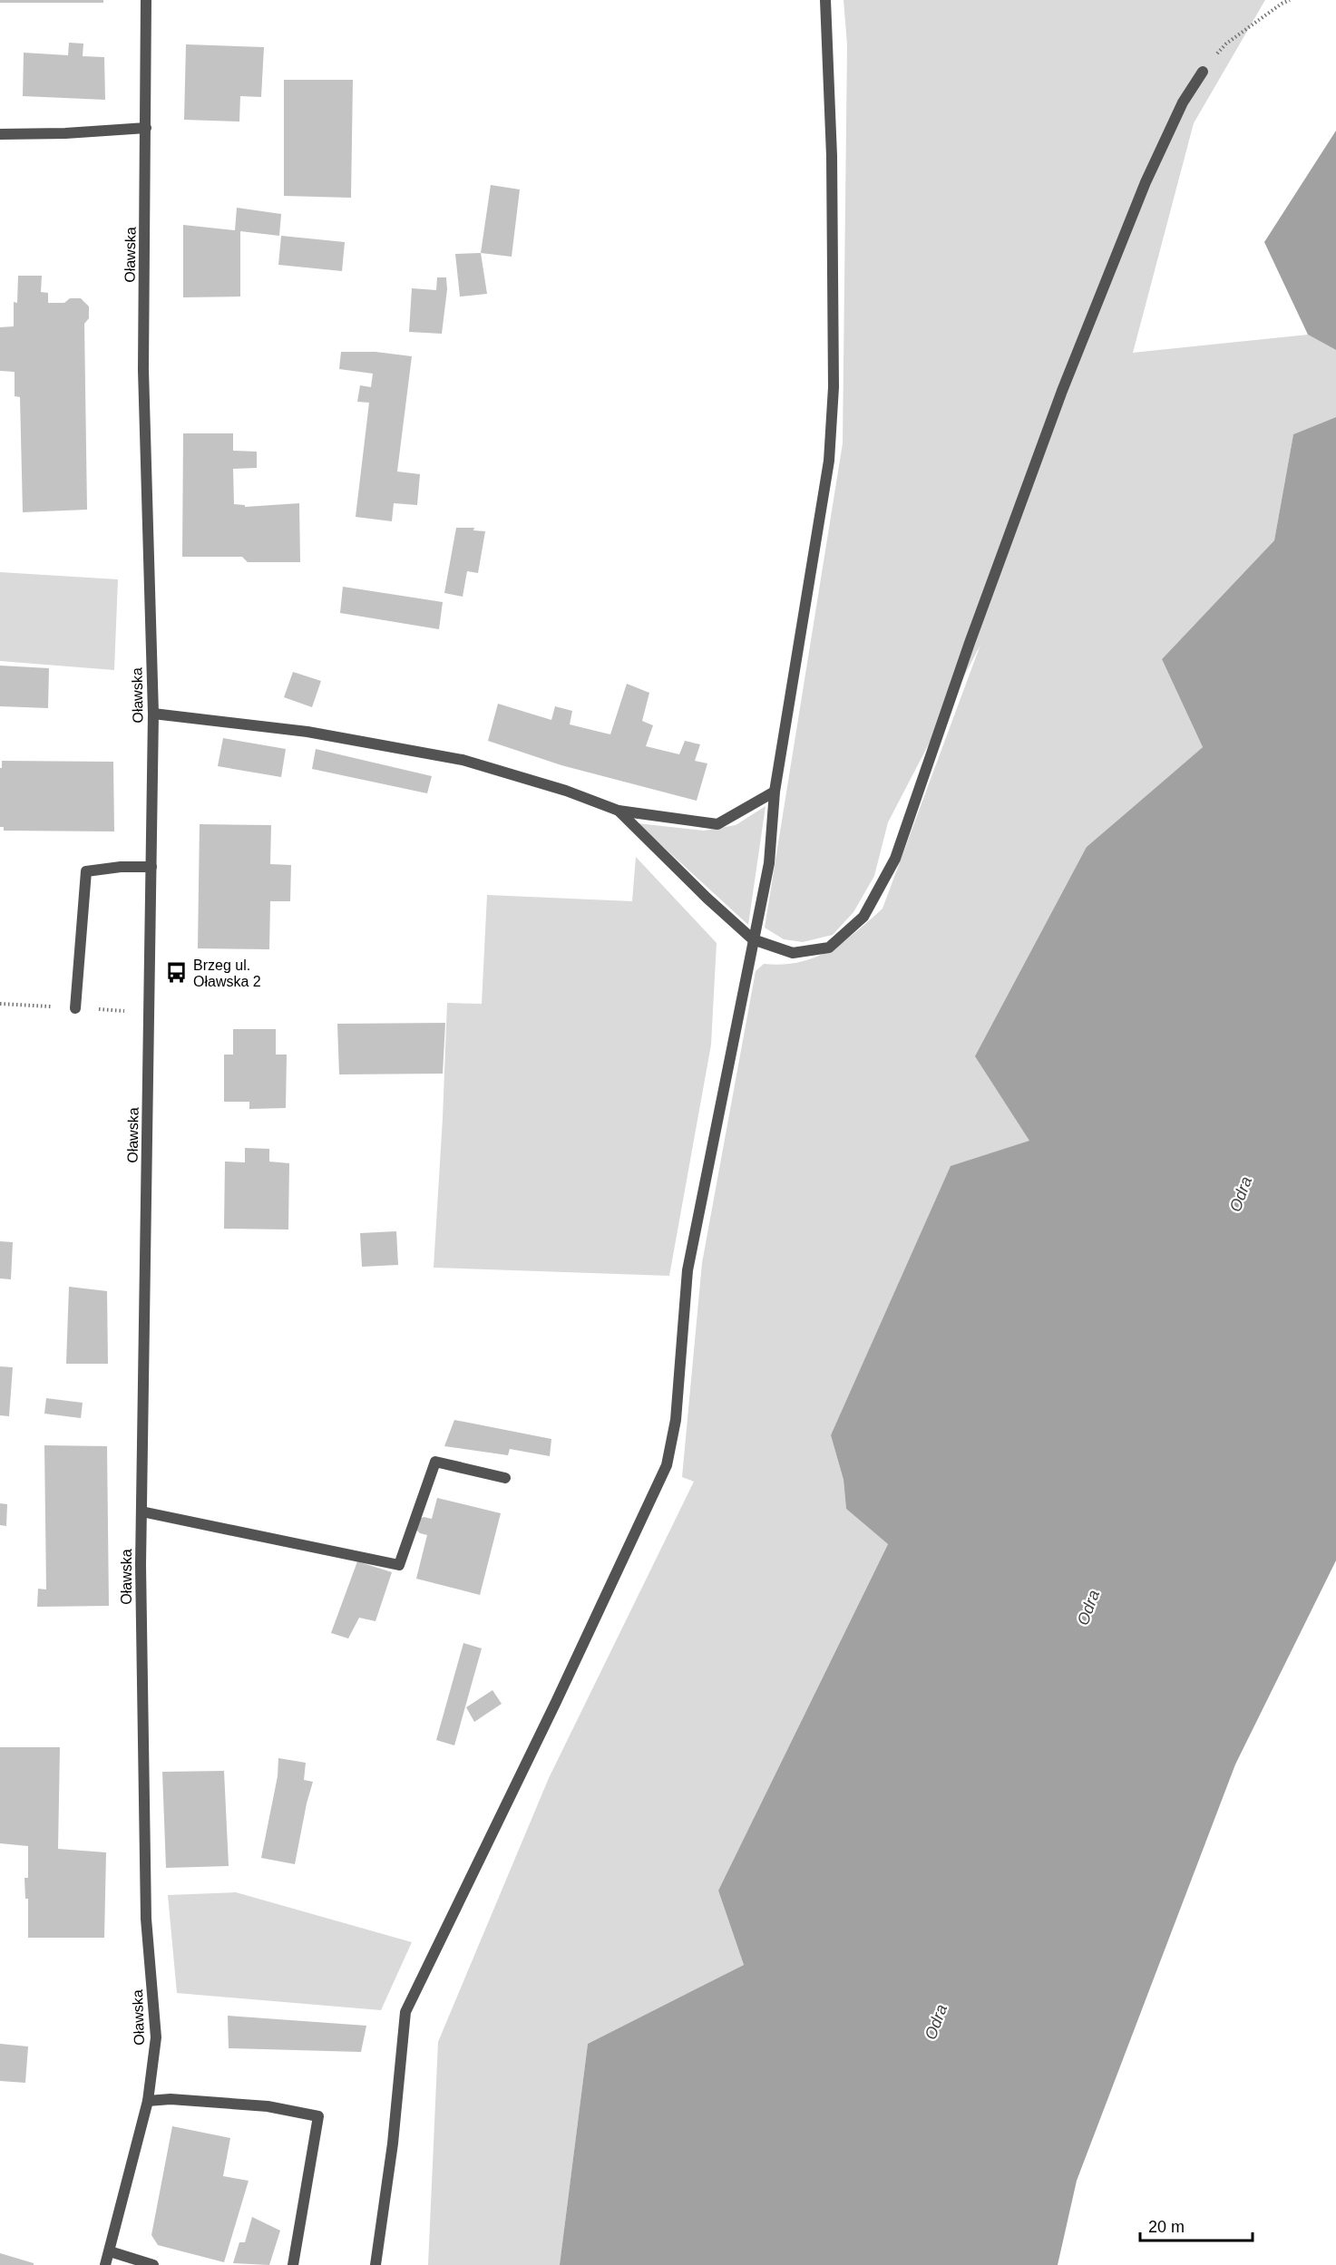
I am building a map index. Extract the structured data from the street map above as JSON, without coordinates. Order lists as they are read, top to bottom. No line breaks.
{"streets":{"street":["Oławska"]},"water":["Odra"],"places":{"bus stop":["Brzeg ul. Oławska 2"]},"scale_bar":"20 m"}
